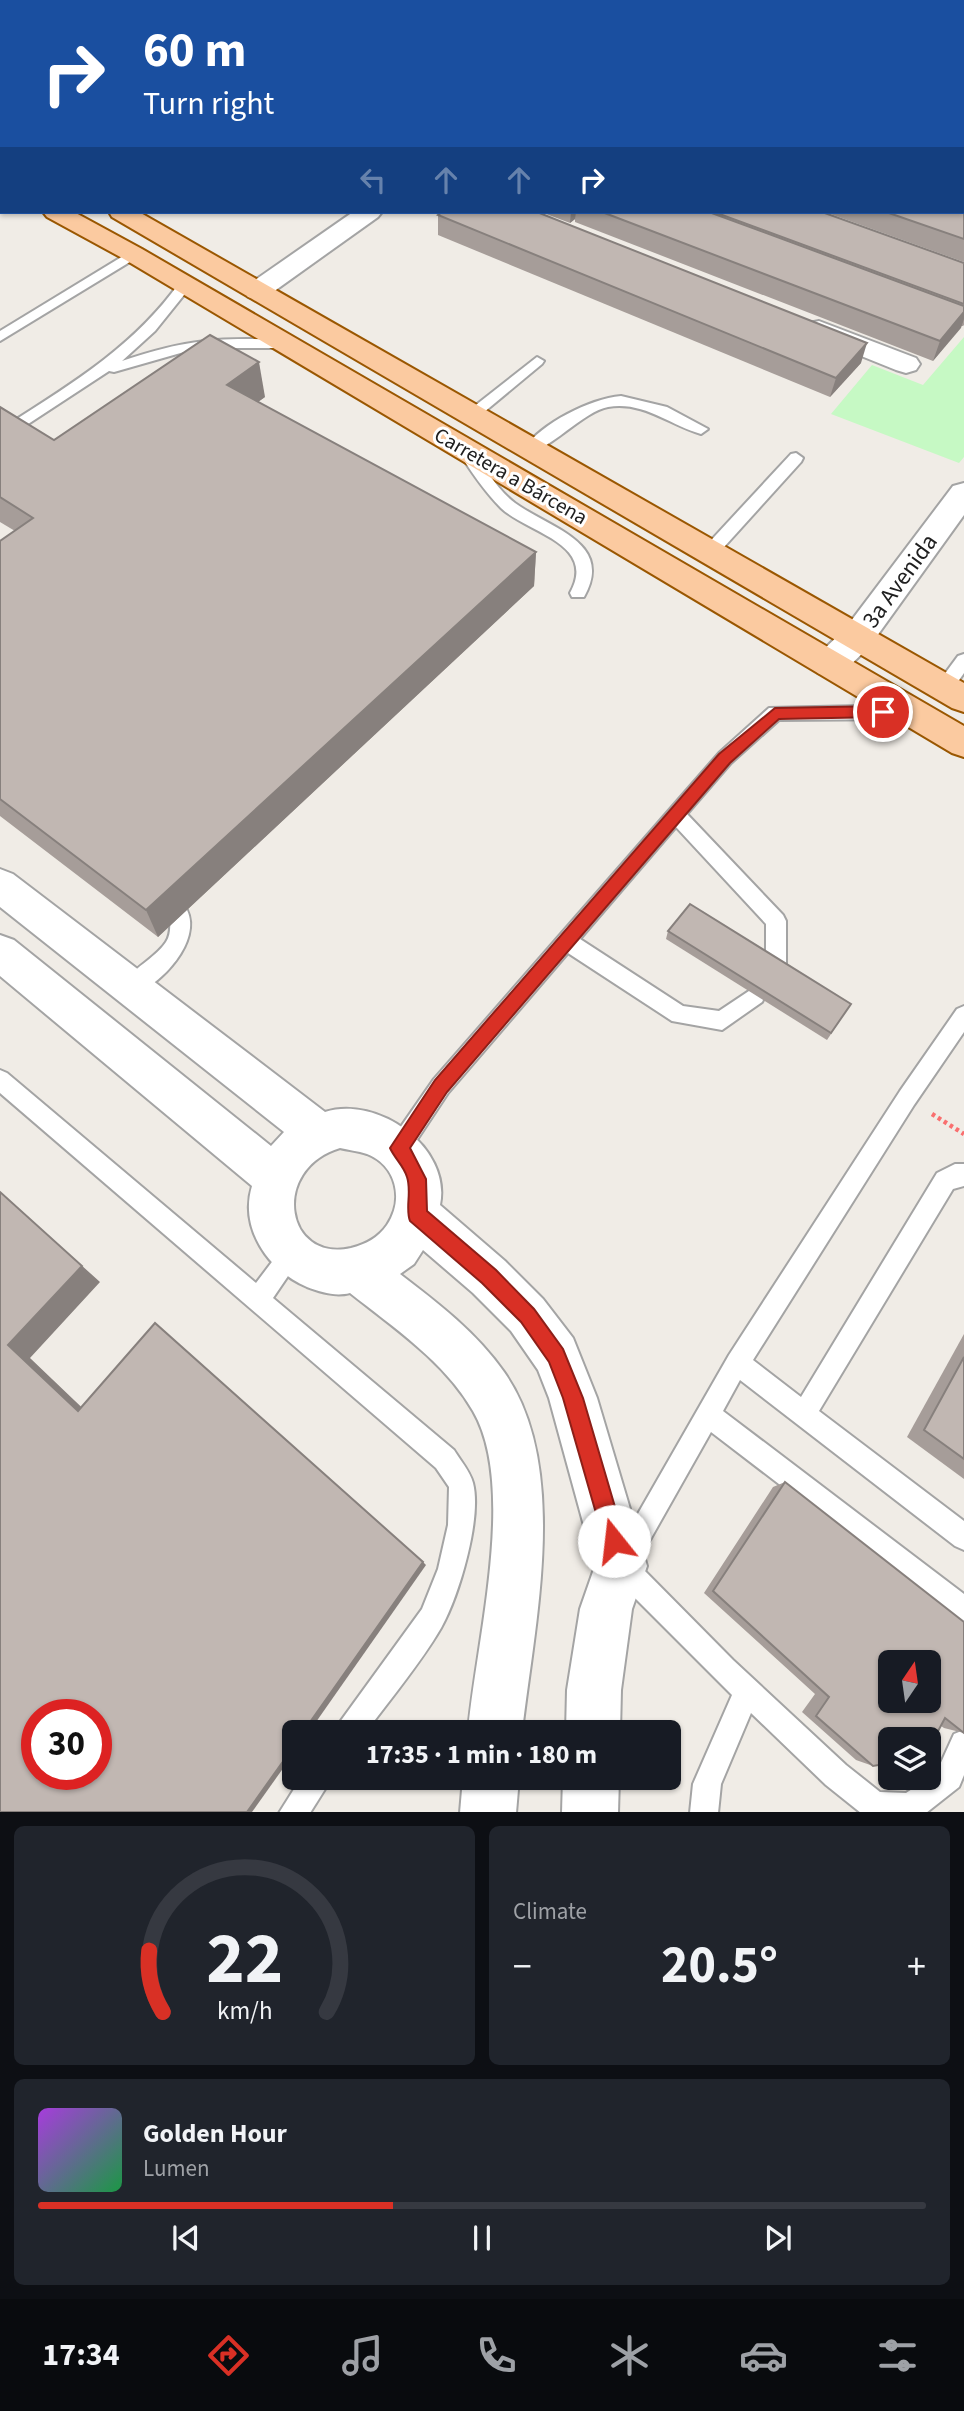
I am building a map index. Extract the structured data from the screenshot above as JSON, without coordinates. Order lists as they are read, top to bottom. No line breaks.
{"streets":{"main road":["Carretera a Bárcena"],"street":["3a Avenida"]},"crossings":[["Carretera a Bárcena","3a Avenida"]],"north":"top","page":{"turn":["60 m","Turn right"],"limit":"30","trip":"17:35 · 1 min · 180 m","tile":"Climate","heat":["−","20.5°","+"],"song":["Golden Hour","Lumen"],"tabs":"17:34","gauge":["22","km/h"]}}
